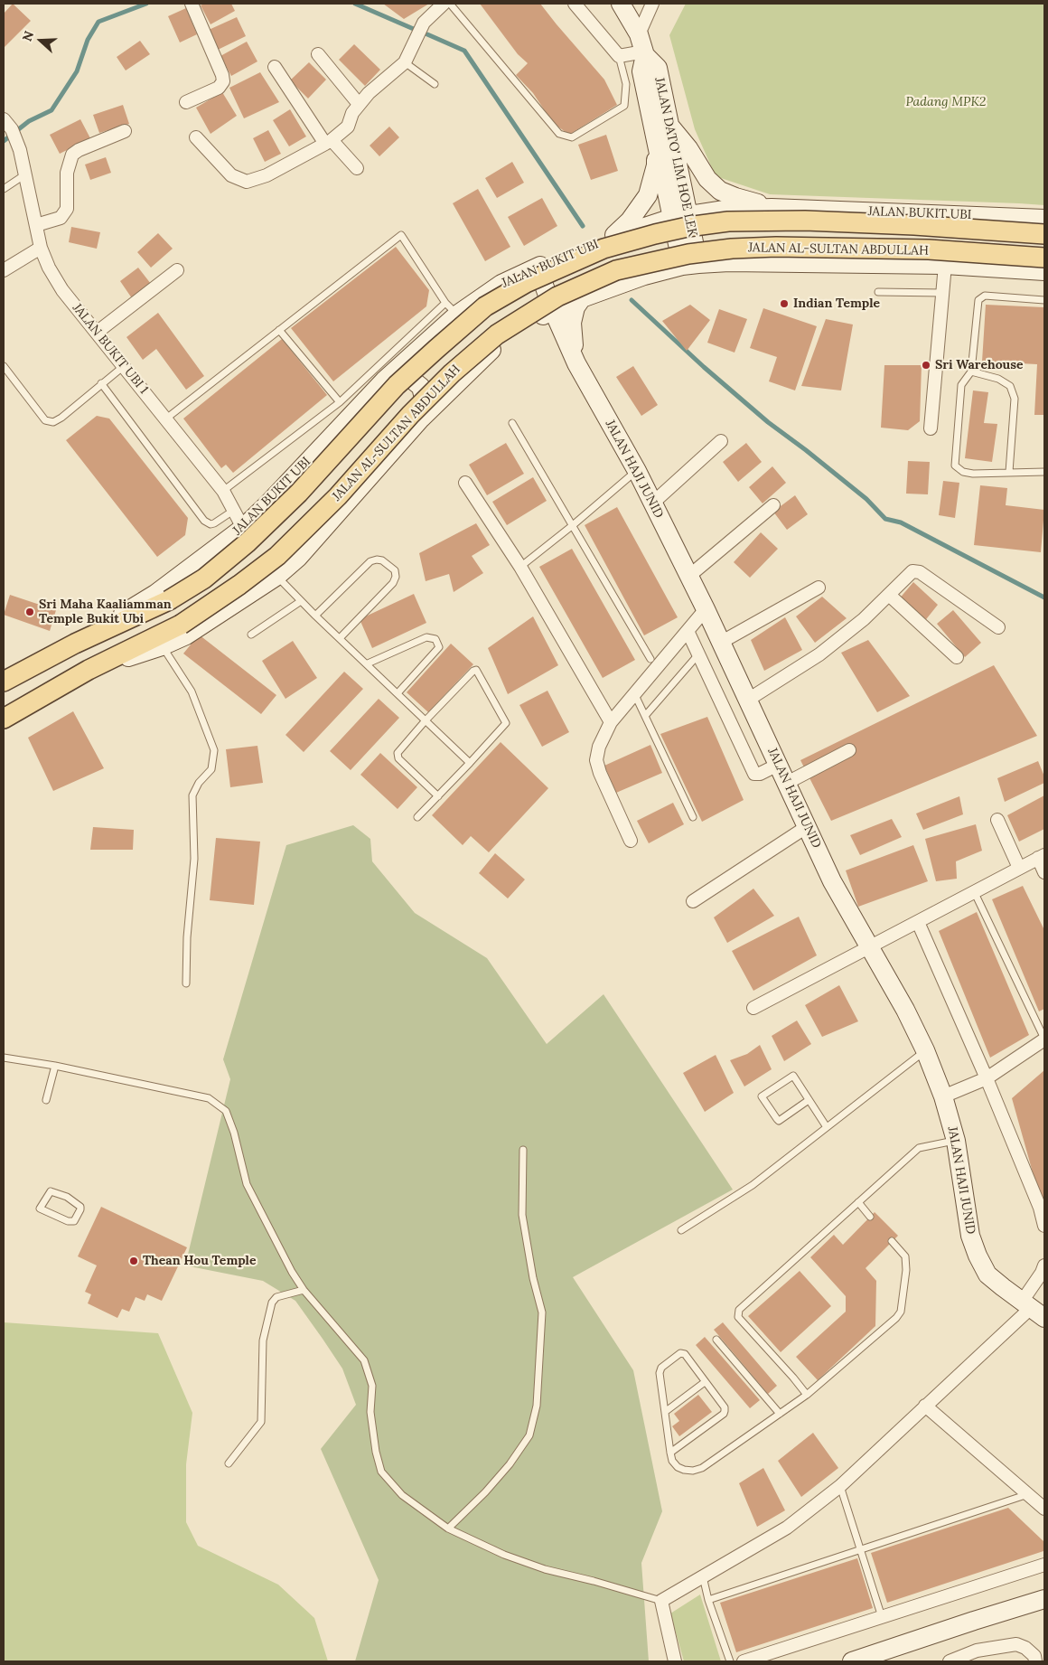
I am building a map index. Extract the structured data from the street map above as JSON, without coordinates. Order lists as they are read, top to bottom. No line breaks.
{"streets":{"main road":["JALAN AL-SULTAN ABDULLAH"],"street":["JALAN DATO' LIM HOE LEK","JALAN BUKIT UBI","JALAN BUKIT UBI 1","JALAN HAJI JUNID"]},"crossings":[["JALAN DATO' LIM HOE LEK","JALAN BUKIT UBI"],["JALAN BUKIT UBI","JALAN AL-SULTAN ABDULLAH"],["JALAN BUKIT UBI","JALAN BUKIT UBI 1"],["JALAN BUKIT UBI","JALAN HAJI JUNID"]],"parks":["Padang MPK2"],"places":["Indian Temple","Sri Warehouse","Sri Maha Kaaliamman Temple Bukit Ubi","Thean Hou Temple"],"north":"left"}
